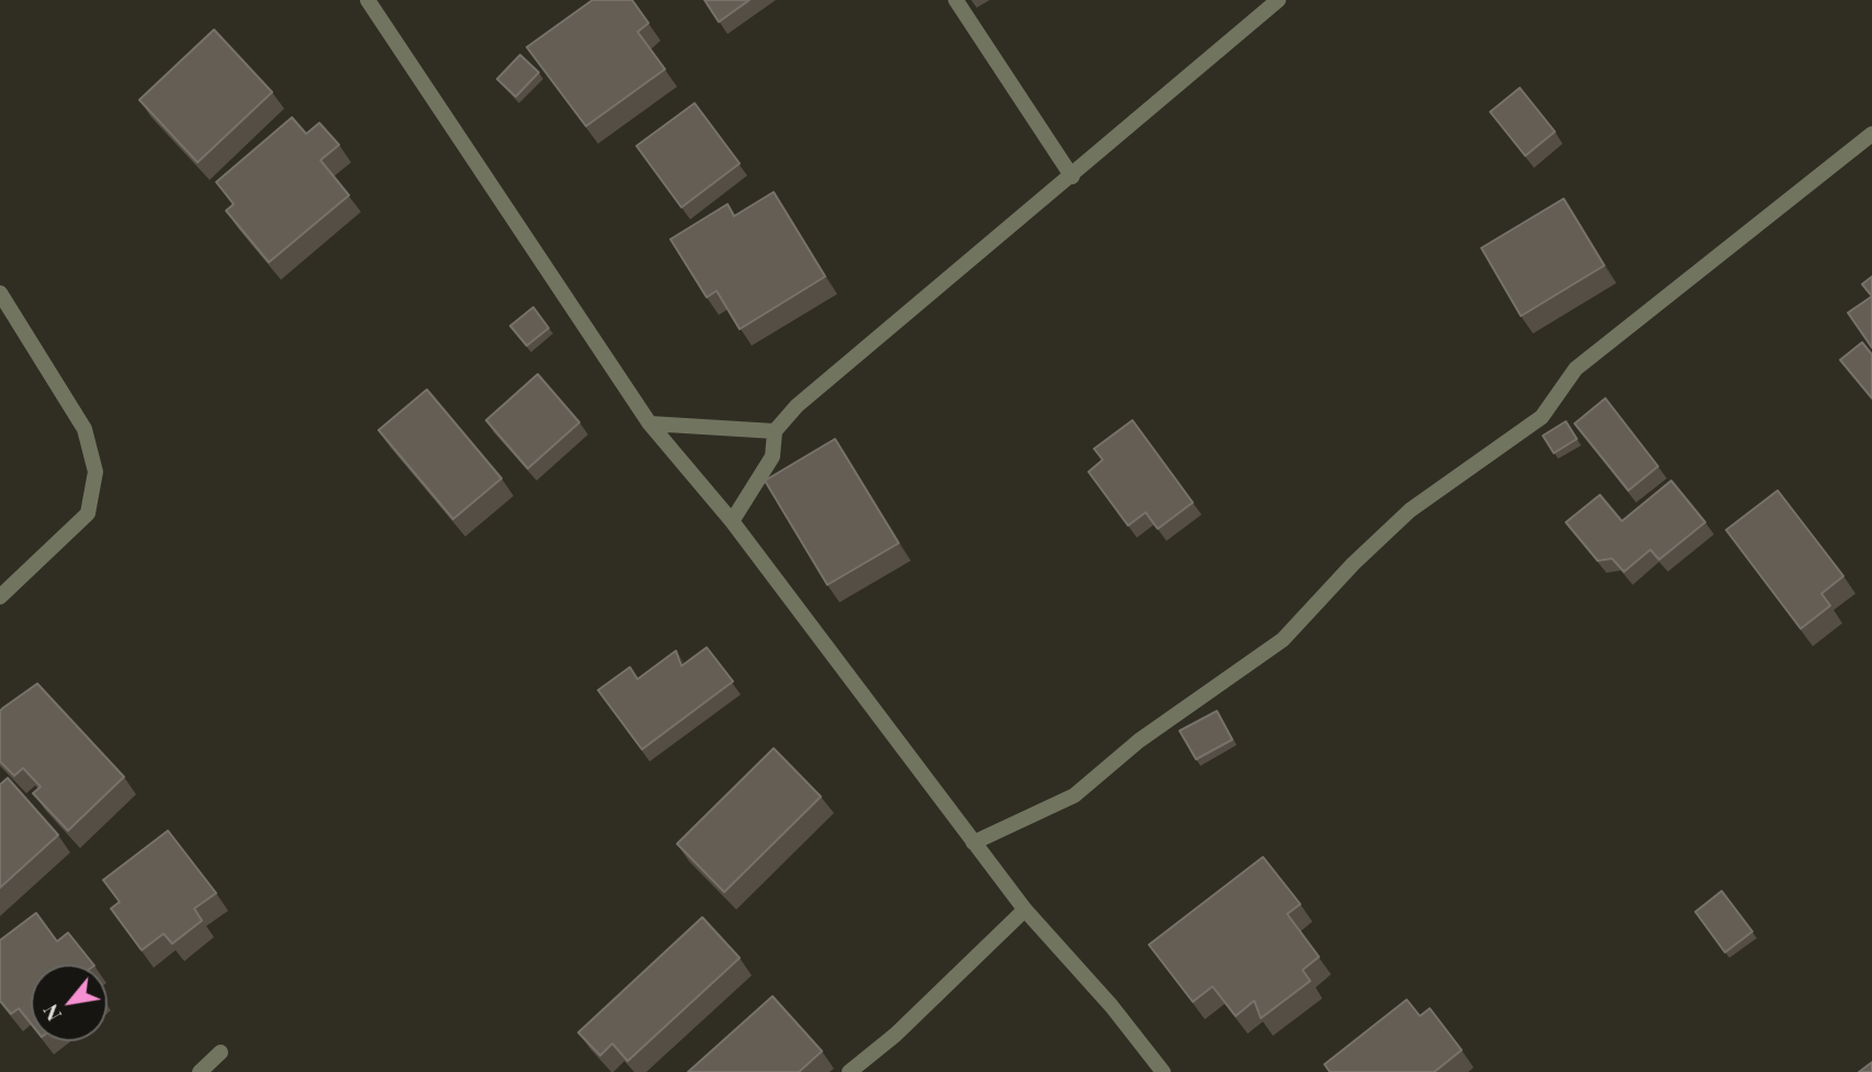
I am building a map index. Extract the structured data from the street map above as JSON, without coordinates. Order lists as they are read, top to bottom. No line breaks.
{"north":"bottom left"}
